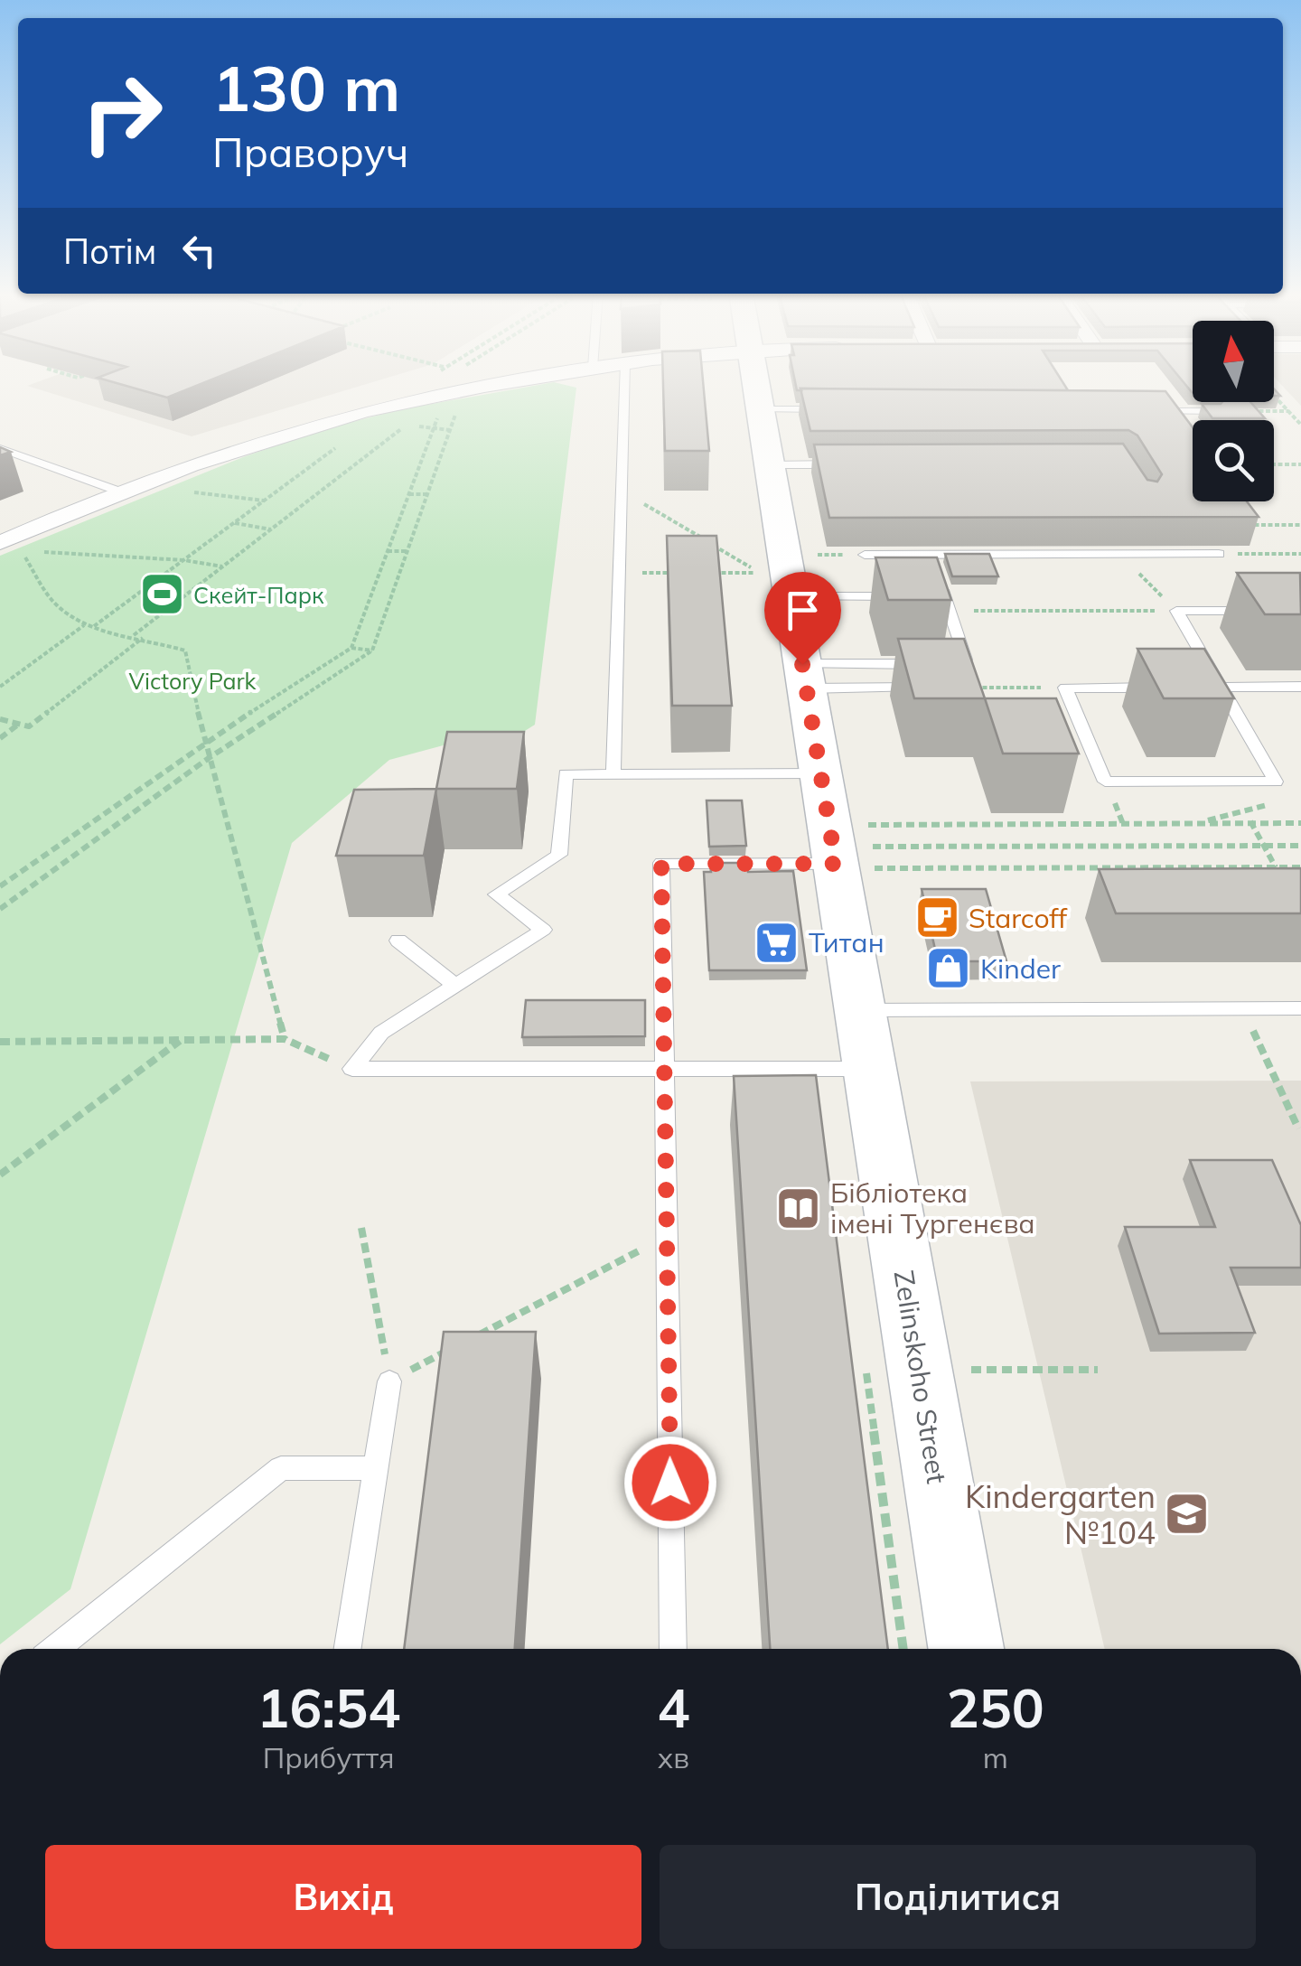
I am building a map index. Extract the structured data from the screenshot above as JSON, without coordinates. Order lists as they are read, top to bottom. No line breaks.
{"streets":{"street":["Zelinskoho Street"]},"parks":["Victory Park"],"places":{"sports":["Скейт-Парк"],"cafe":["Starcoff"],"supermarket":["Титан"],"shop":["Kinder"],"library":["Бібліотека імені Тургенєва"],"school or university":["Kindergarten №104"]},"north":"top","page":{"turn":["130 m","Праворуч"],"then":"Потім","eta":["16:54","Прибуття","4","хв","250","m"],"buttons":["Вихід","Поділитися"]}}
